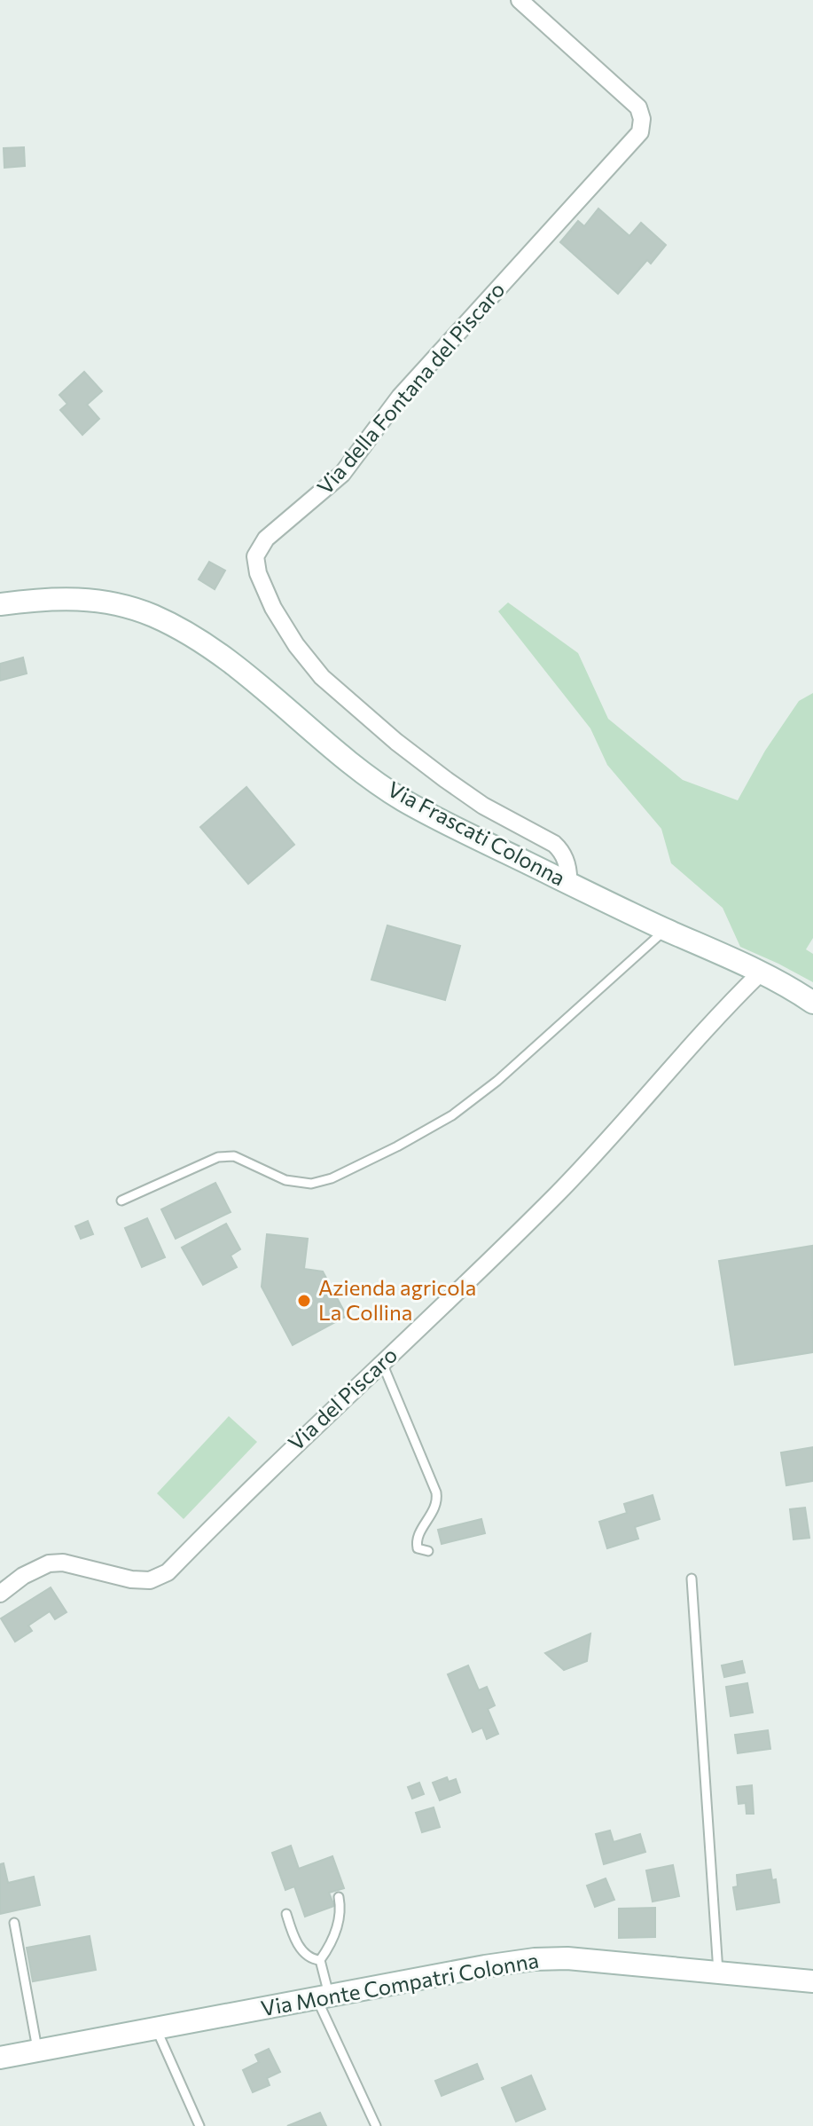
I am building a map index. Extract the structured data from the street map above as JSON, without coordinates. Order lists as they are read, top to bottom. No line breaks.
{"streets":{"street":["Via della Fontana del Piscaro","Via Frascati Colonna","Via del Piscaro","Via Monte Compatri Colonna"]},"crossings":[["Via della Fontana del Piscaro","Via Frascati Colonna"],["Via Frascati Colonna","Via del Piscaro"]],"places":["Azienda agricola La Collina"]}
